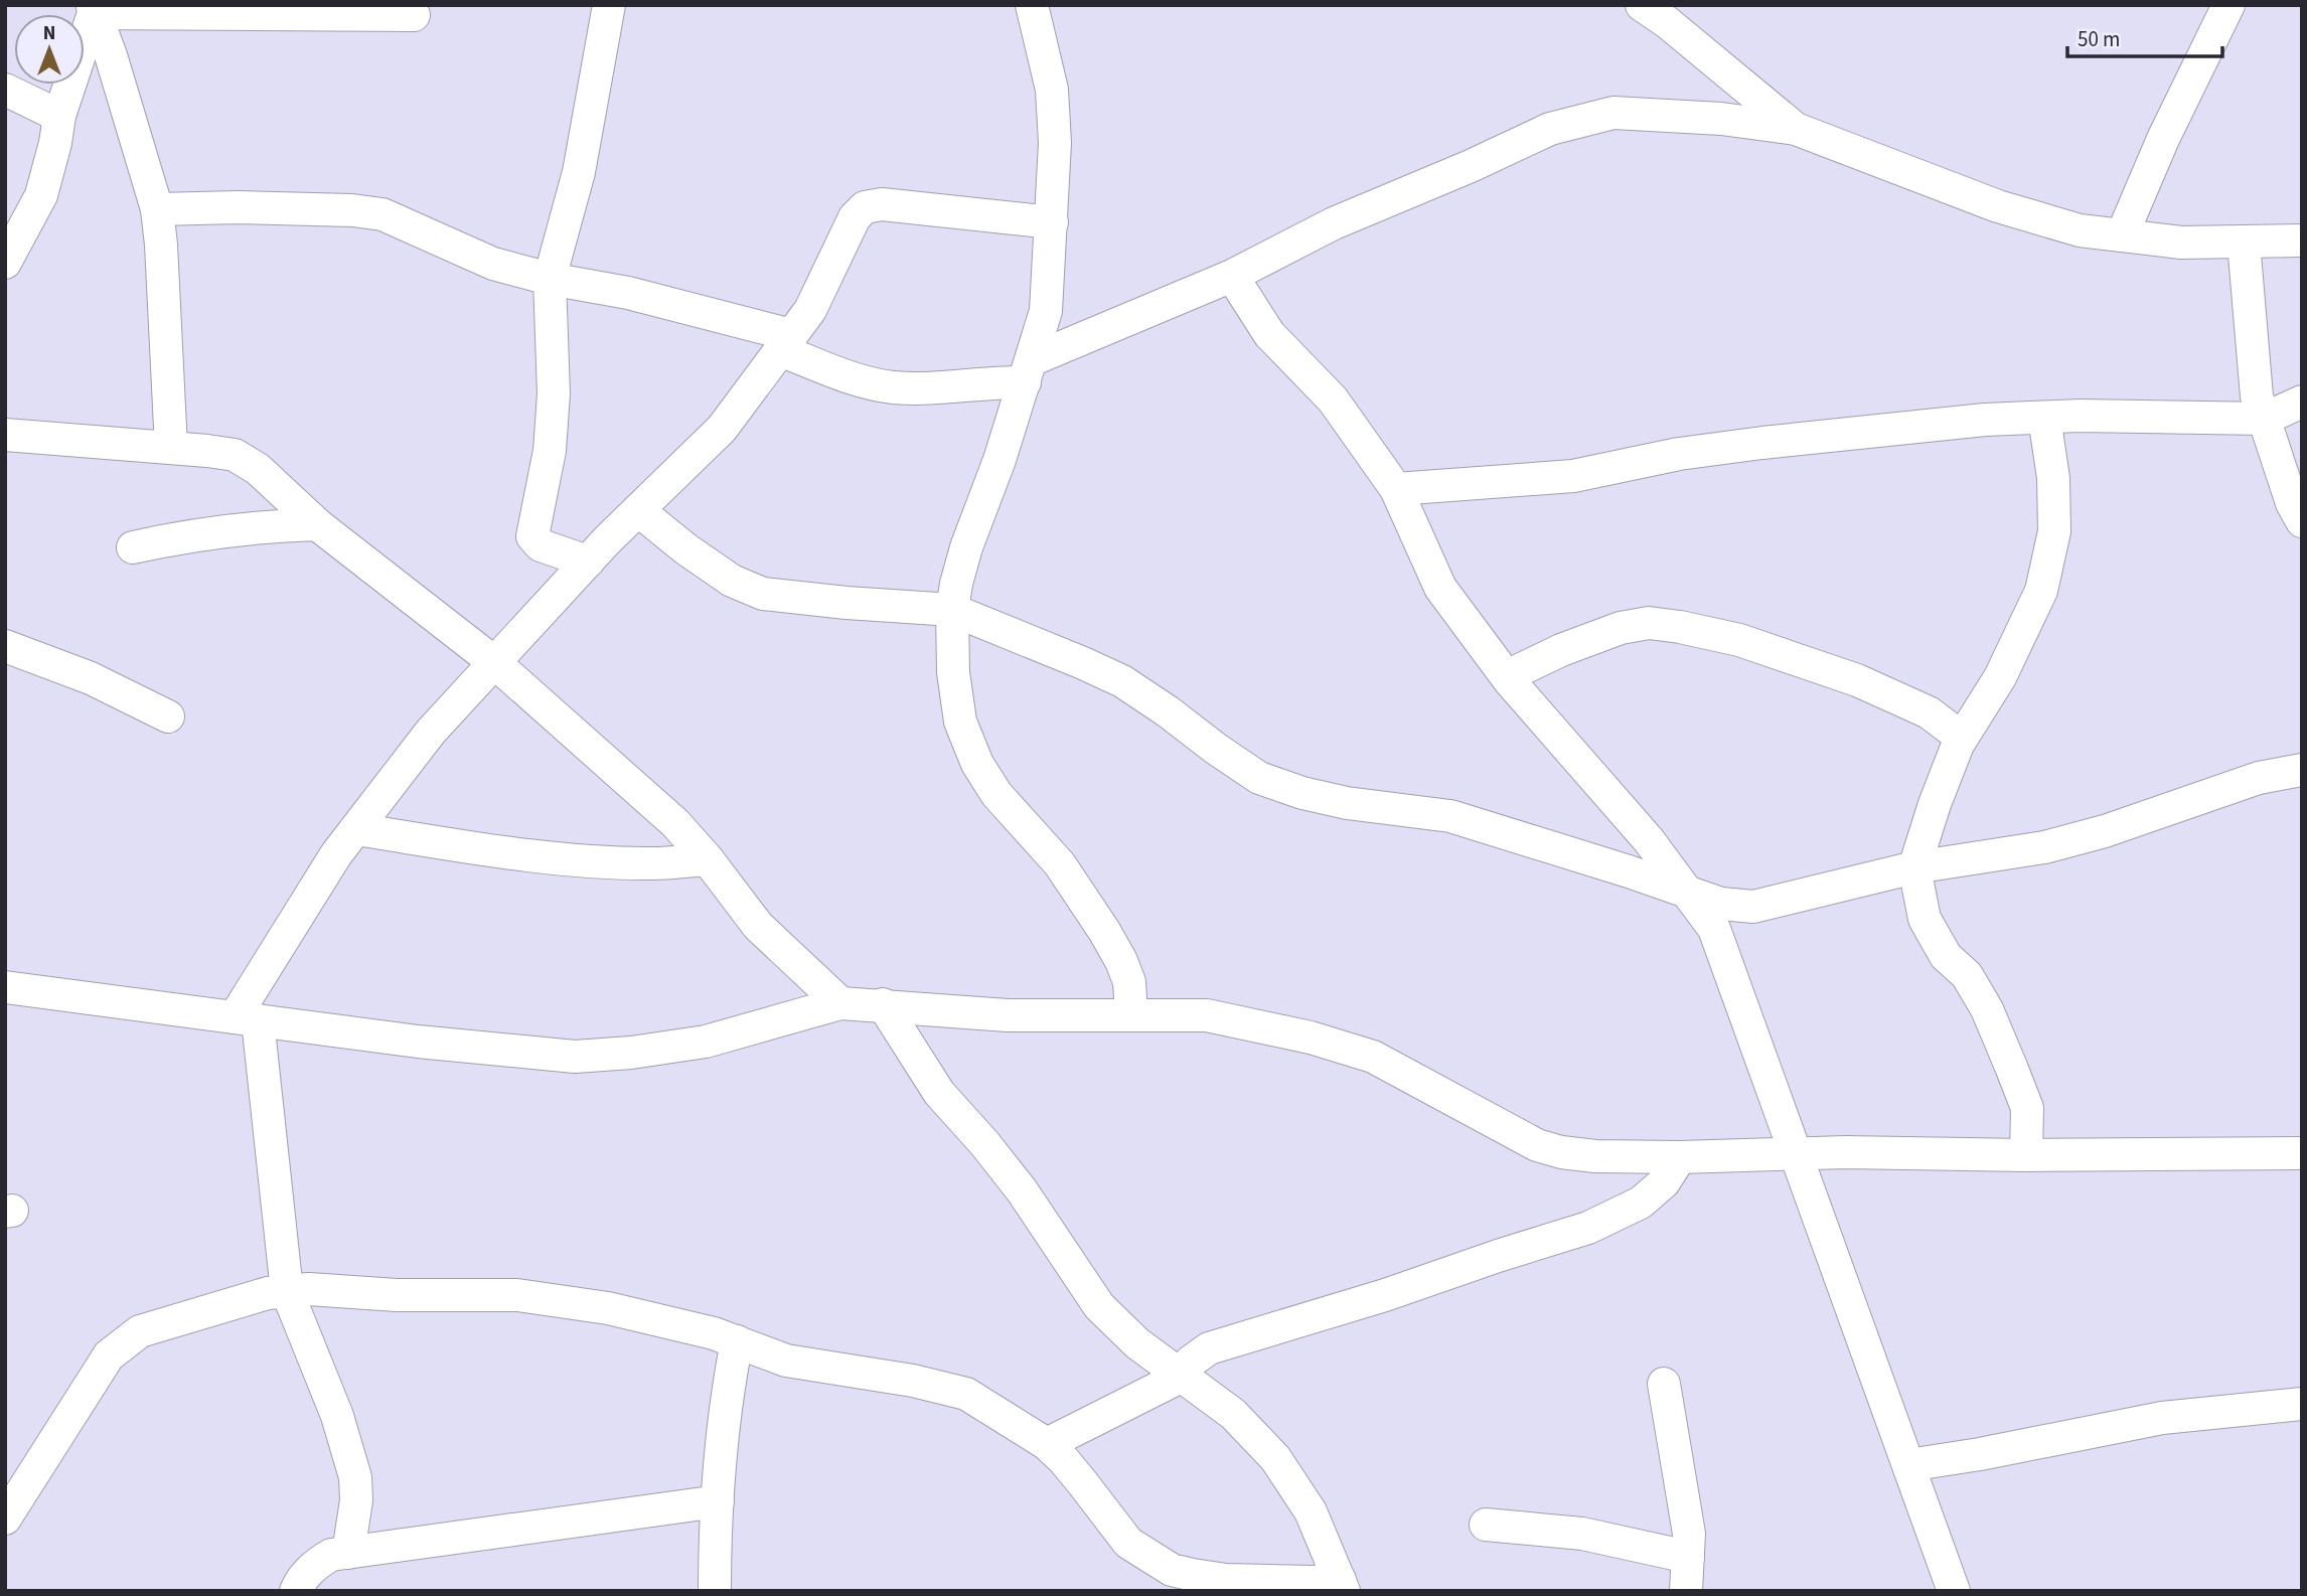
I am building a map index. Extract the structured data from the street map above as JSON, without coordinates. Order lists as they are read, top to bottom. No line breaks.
{"scale_bar":"50 m","north":"top"}
